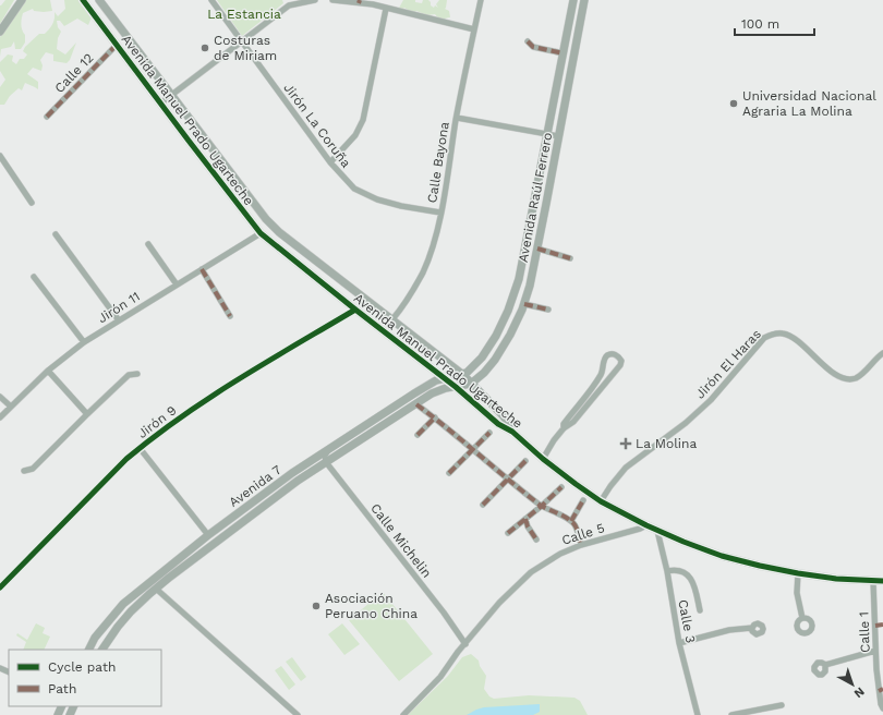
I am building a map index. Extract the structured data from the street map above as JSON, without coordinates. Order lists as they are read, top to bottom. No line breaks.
{"streets":{"main road":["Avenida Manuel Prado Ugarteche","Avenida Raúl Ferrero","Avenida 7"],"street":["Calle 12","Jirón La Coruña","Calle Bayona","Jirón 11","Jirón El Haras","Jirón 9","Calle 5","Calle Michelin","Calle 3","Calle 1"]},"crossings":[["Calle 12","Avenida Manuel Prado Ugarteche"],["Avenida Manuel Prado Ugarteche","Calle Bayona"],["Avenida Manuel Prado Ugarteche","Avenida Raúl Ferrero"],["Avenida Manuel Prado Ugarteche","Jirón 11"],["Avenida Manuel Prado Ugarteche","Jirón El Haras"],["Avenida Manuel Prado Ugarteche","Jirón 9"],["Avenida Manuel Prado Ugarteche","Avenida 7"],["Avenida Manuel Prado Ugarteche","Calle 5"],["Avenida Manuel Prado Ugarteche","Calle 3"],["Avenida Manuel Prado Ugarteche","Calle 1"],["Jirón La Coruña","Calle Bayona"],["Avenida Raúl Ferrero","Avenida 7"],["Avenida 7","Calle Michelin"],["Calle 5","Calle Michelin"]],"parks":["La Estancia"],"places":{"other":["Costuras de Miriam","Universidad Nacional Agraria La Molina","Asociación Peruano China"],"health":["La Molina"]},"legend":["Cycle path","Path"],"scale_bar":"100 m","north":"bottom right"}
